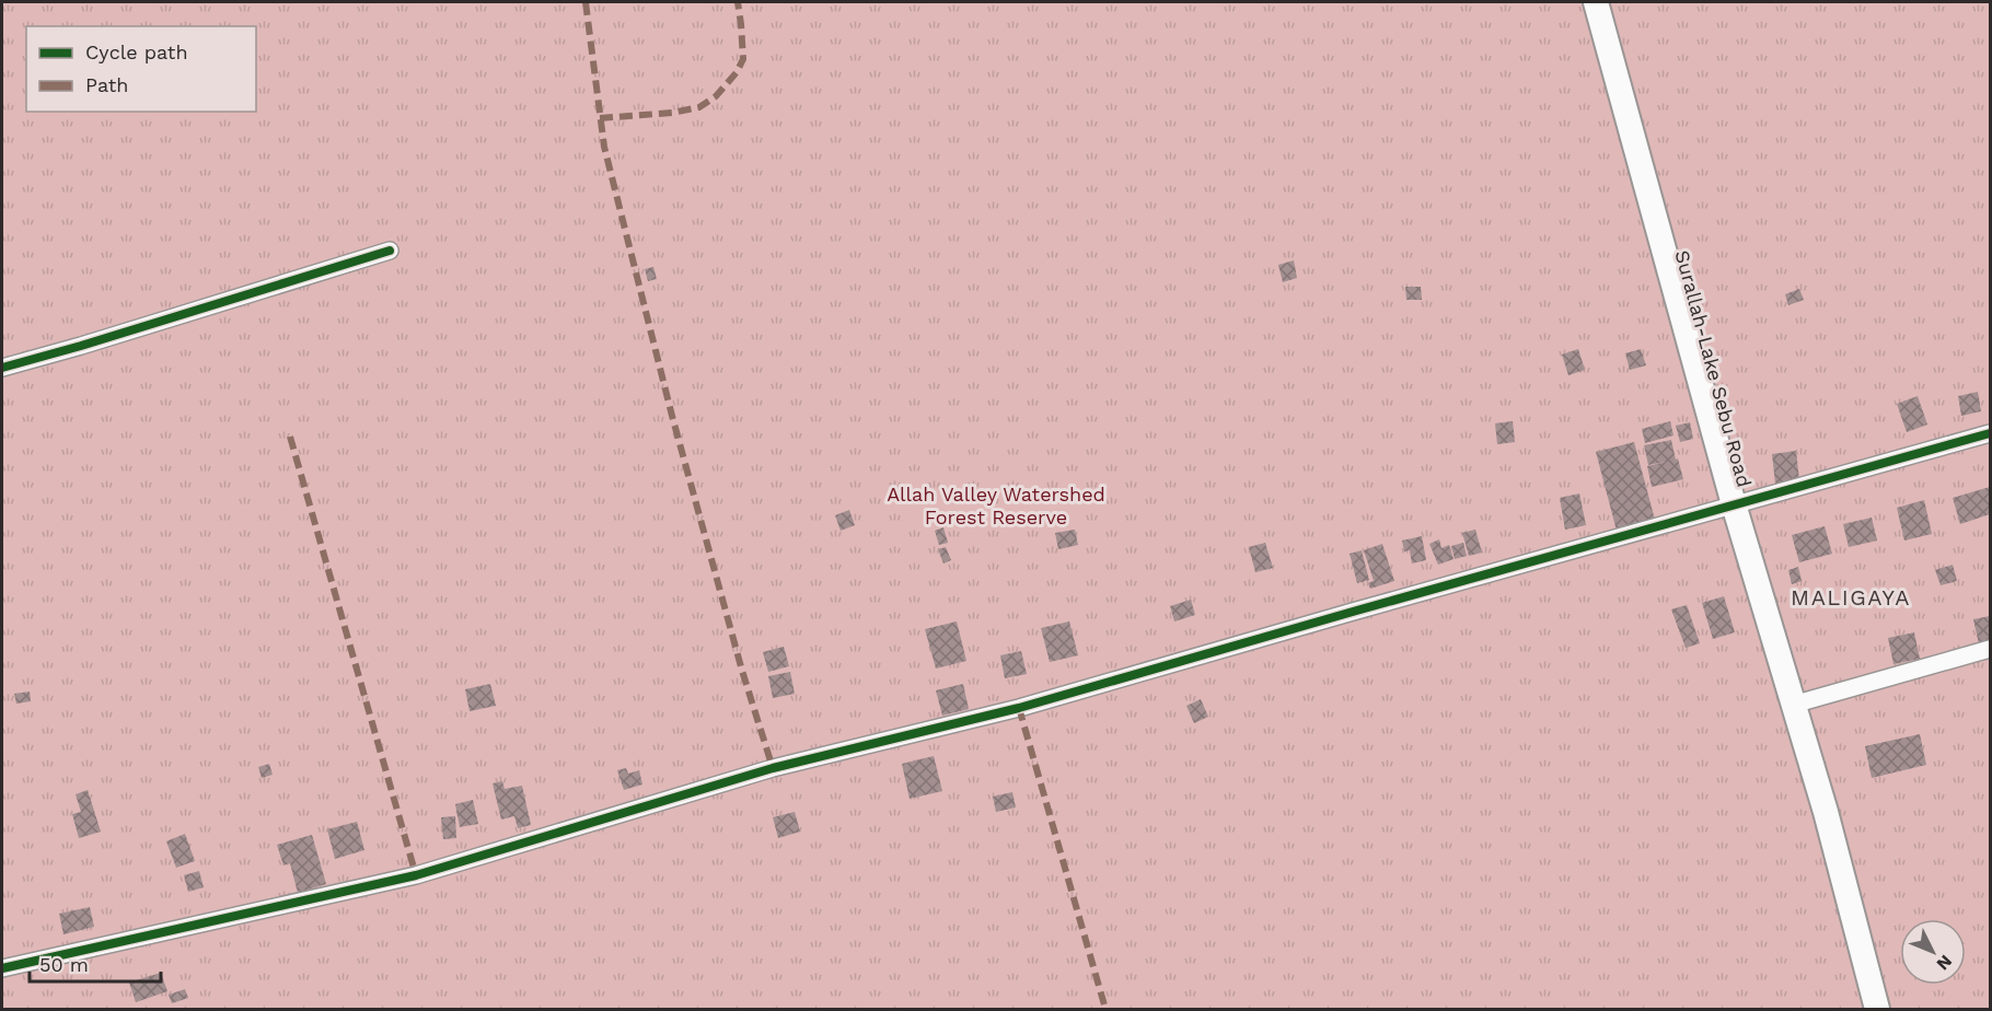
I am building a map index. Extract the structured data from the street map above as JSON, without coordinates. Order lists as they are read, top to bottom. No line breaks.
{"streets":{"main road":["Surallah-Lake Sebu Road"]},"districts":["MALIGAYA"],"parks":["Allah Valley Watershed Forest Reserve"],"legend":["Cycle path","Path"],"scale_bar":"50 m","north":"bottom right"}
